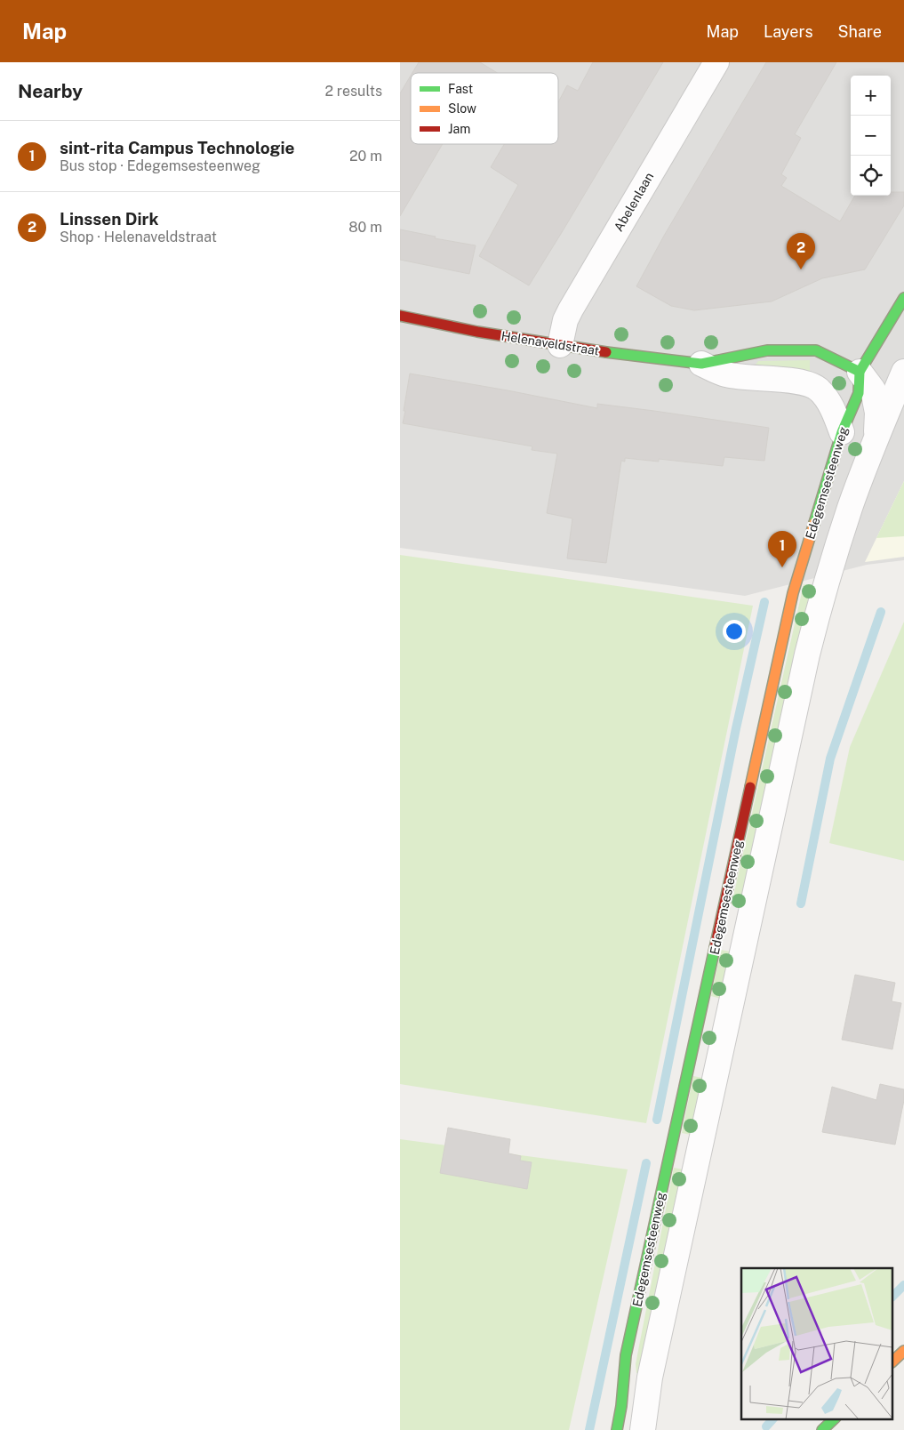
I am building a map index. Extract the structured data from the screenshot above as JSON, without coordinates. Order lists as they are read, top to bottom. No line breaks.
{"streets":{"main road":["Helenaveldstraat","Edegemsesteenweg"],"street":["Abelenlaan"]},"crossings":[["Abelenlaan","Helenaveldstraat"],["Helenaveldstraat","Edegemsesteenweg"]],"legend":["Fast","Slow","Jam"],"page":{"header":"Map","nav":["Map","Layers","Share"],"heading":["Nearby","2 results"],"map_buttons":["+","−"],"list":[{"mark":"1","name":"sint-rita Campus Technologie","note":"Bus stop · Edegemsesteenweg","value":"20 m"},{"mark":"2","name":"Linssen Dirk","note":"Shop · Helenaveldstraat","value":"80 m"}],"pins":["2","1"]}}
